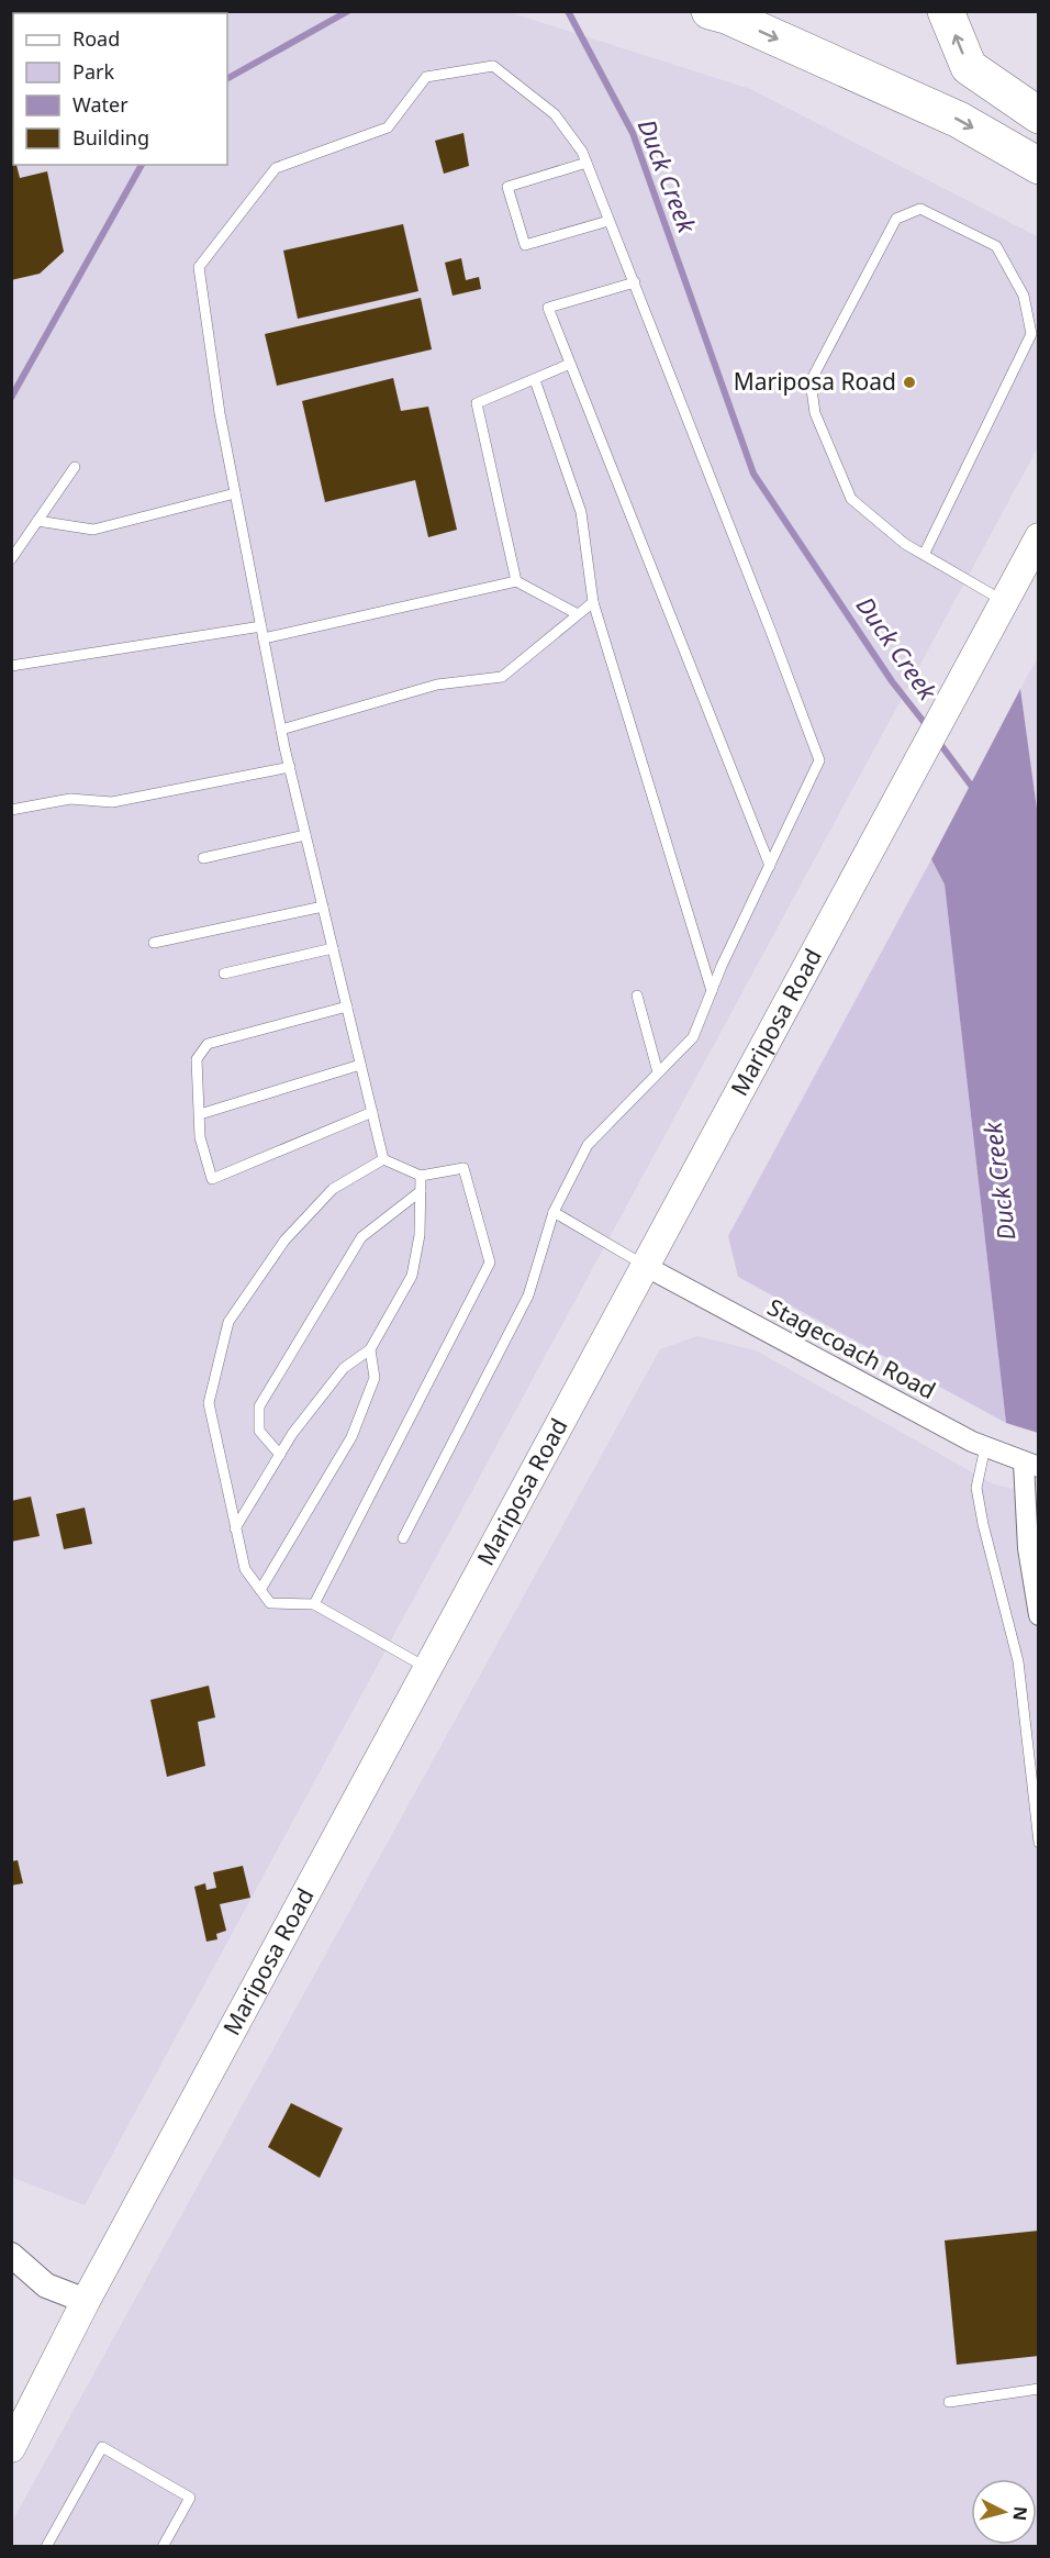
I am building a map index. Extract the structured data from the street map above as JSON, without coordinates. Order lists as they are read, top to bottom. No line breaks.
{"streets":{"main road":["Mariposa Road"],"street":["Stagecoach Road"]},"crossings":[["Mariposa Road","Stagecoach Road"]],"water":["Duck Creek"],"places":["Mariposa Road"],"legend":["Road","Park","Water","Building"],"north":"right"}
